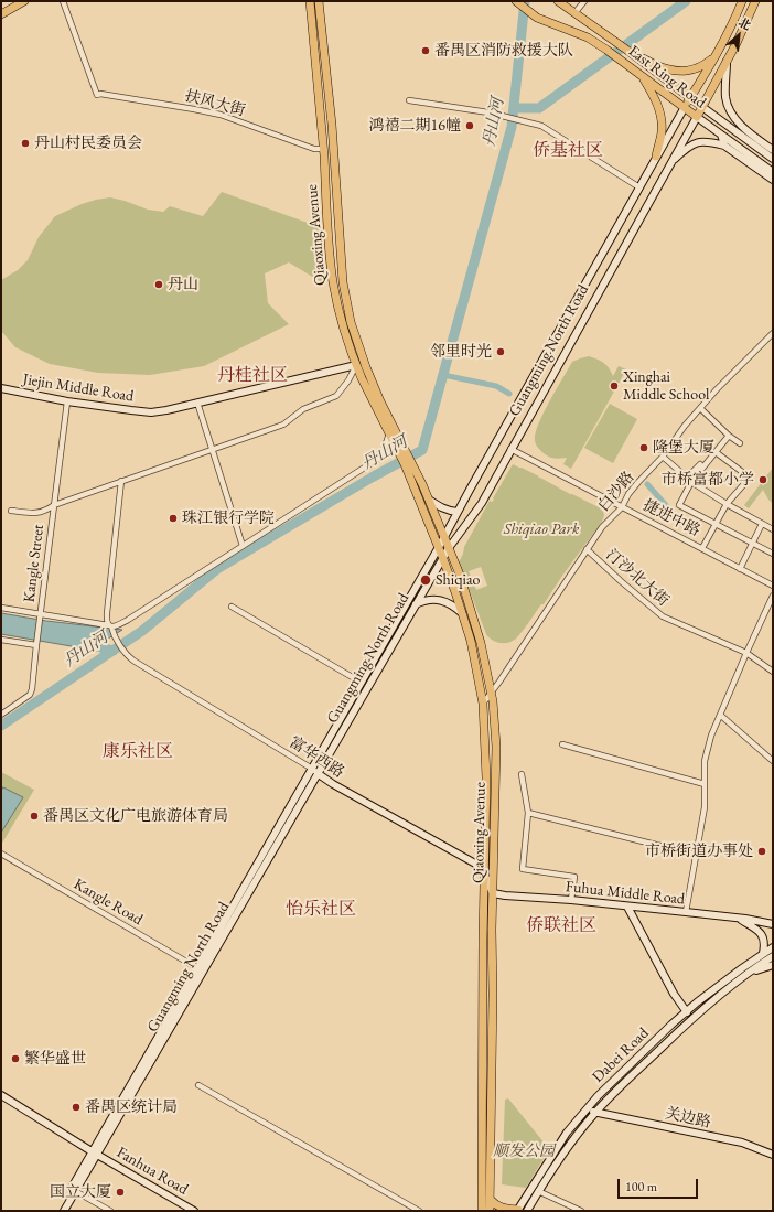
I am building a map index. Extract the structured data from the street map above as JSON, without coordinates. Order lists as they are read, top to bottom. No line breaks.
{"streets":{"main road":["East Ring Road","Qiaoxing Avenue","Guangming North Road","Jiejin Middle Road","富华西路","Fuhua Middle Road","Dabei Road","关边路","Fanhua Road"],"street":["扶风大街","白沙路","捷进中路","Kangle Street","汀沙北大街","Kangle Road"]},"crossings":[["East Ring Road","Guangming North Road"],["扶风大街","Qiaoxing Avenue"],["Qiaoxing Avenue","Guangming North Road"],["Qiaoxing Avenue","Jiejin Middle Road"],["Qiaoxing Avenue","白沙路"],["Qiaoxing Avenue","富华西路"],["Qiaoxing Avenue","Fuhua Middle Road"],["Guangming North Road","捷进中路"],["Guangming North Road","富华西路"],["Guangming North Road","Kangle Road"],["Guangming North Road","Fanhua Road"],["Jiejin Middle Road","Kangle Street"],["白沙路","捷进中路"],["白沙路","汀沙北大街"],["Dabei Road","关边路"]],"districts":["侨基社区","丹桂社区","康乐社区","怡乐社区","侨联社区"],"water":["丹山河"],"parks":["Shiqiao Park","顺发公园"],"places":["番禺区消防救援大队","鸿禧二期16幢","丹山村民委员会","丹山","邻里时光","Xinghai Middle School","隆堡大厦","市桥富都小学","珠江银行学院","Shiqiao","番禺区文化广电旅游体育局","市桥街道办事处","繁华盛世","番禺区统计局","国立大厦"],"scale_bar":"100 m","north":"top right"}
